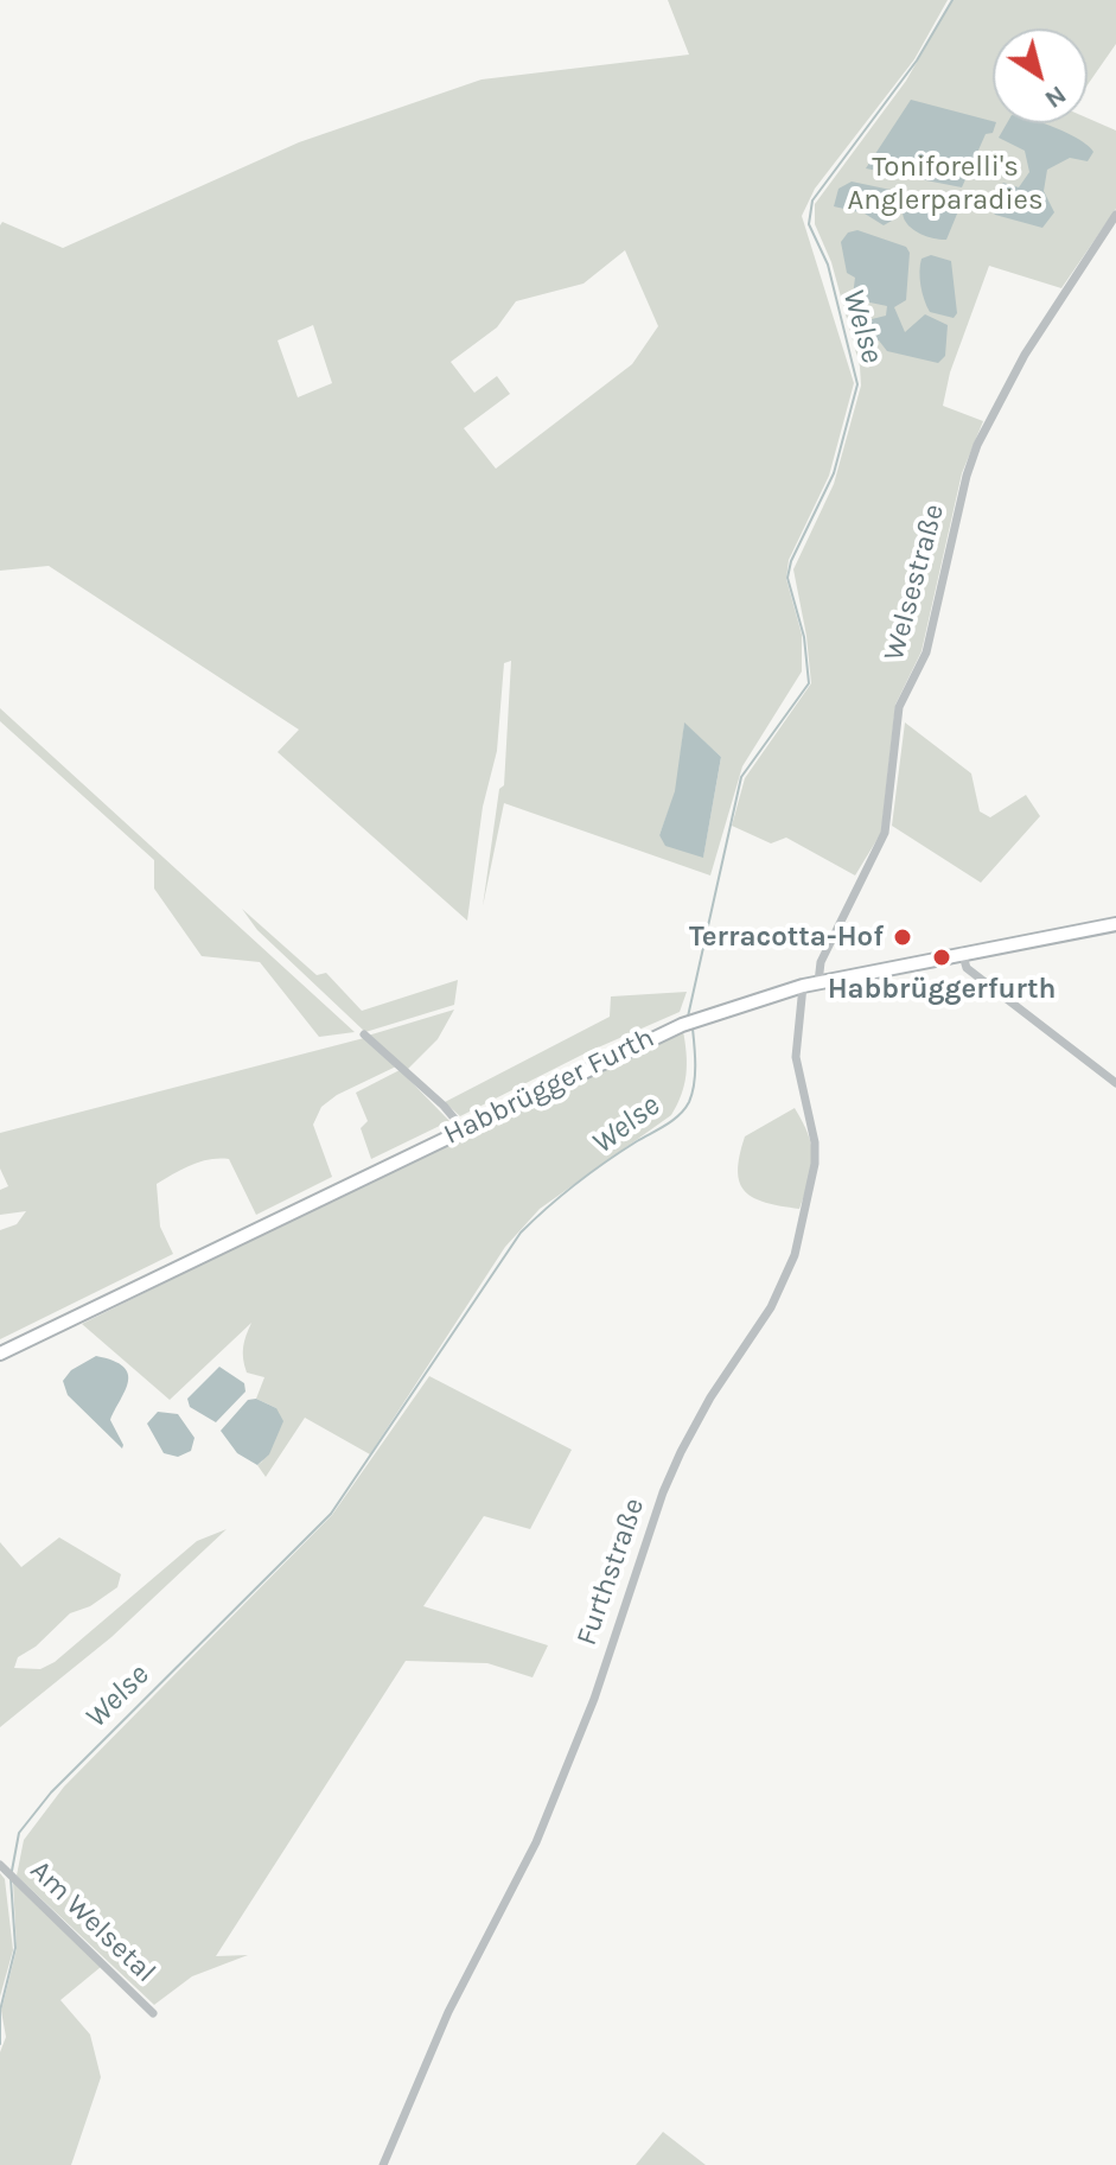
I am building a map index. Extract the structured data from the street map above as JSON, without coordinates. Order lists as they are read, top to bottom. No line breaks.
{"streets":{"street":["Welsestraße","Habbrügger Furth","Furthstraße","Am Welsetal"]},"crossings":[["Welsestraße","Habbrügger Furth"],["Habbrügger Furth","Furthstraße"]],"water":["Welse"],"parks":["Toniforelli's Anglerparadies"],"places":["Terracotta-Hof","Habbrüggerfurth"],"north":"bottom right"}
